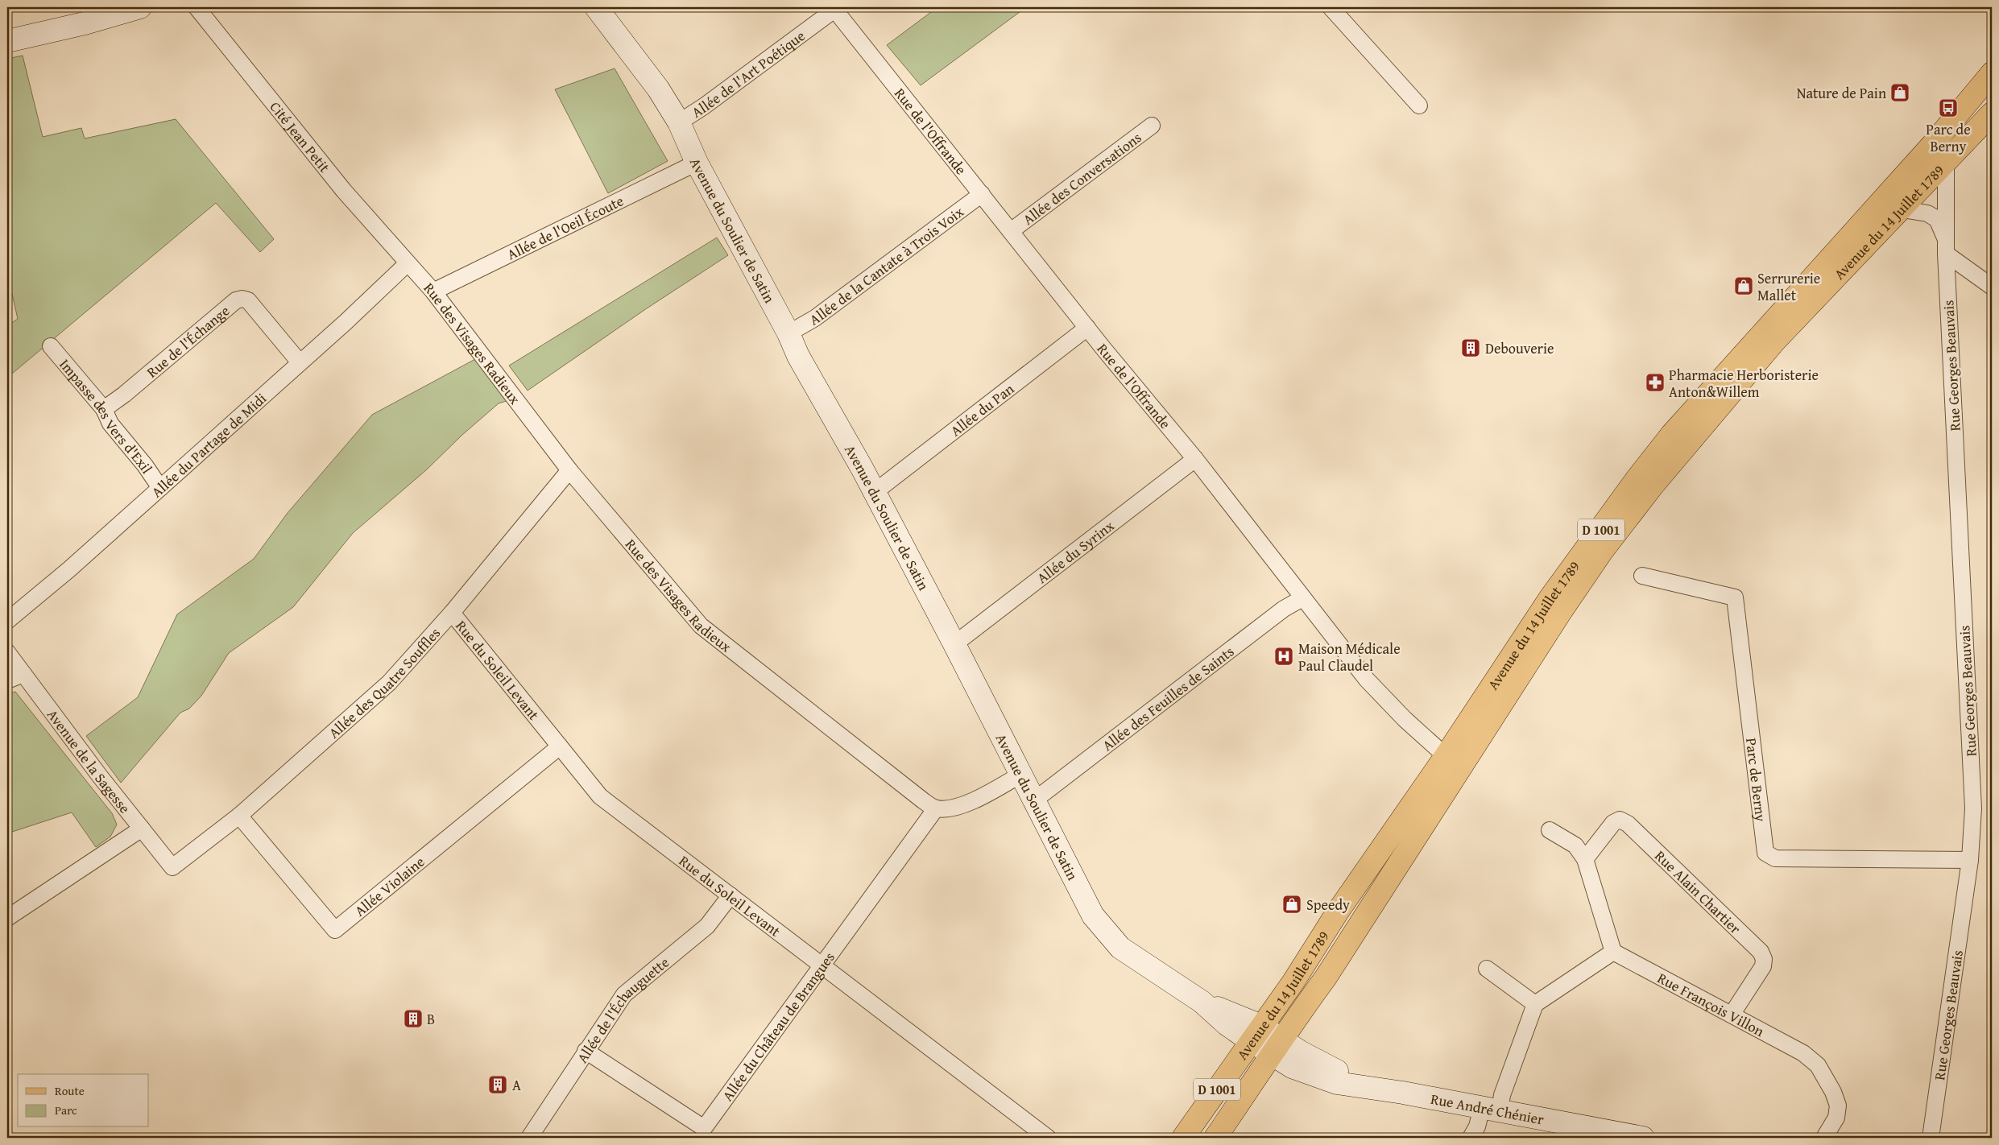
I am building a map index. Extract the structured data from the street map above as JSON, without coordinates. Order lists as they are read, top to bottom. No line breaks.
{"streets":{"main road":["Avenue du 14 Juillet 1789","D 1001"],"street":["Allée de l'Art Poétique","Rue de l'Offrande","Cité Jean Petit","Allée des Conversations","Allée de l'Oeil Écoute","Avenue du Soulier de Satin","Allée de la Cantate à Trois Voix","Rue de l'Échange","Rue des Visages Radieux","Rue Georges Beauvais","Allée du Pan","Impasse des Vers d'Exil","Allée du Partage de Midi","Allée du Syrinx","Rue du Soleil Levant","Allée des Quatre Souffles","Allée des Feuilles de Saints","Avenue de la Sagesse","Parc de Berny","Allée Violaine","Rue Alain Chartier","Rue François Villon","Allée de l'Échauguette","Allée du Château de Brangues","Rue André Chénier"]},"crossings":[["Allée de l'Art Poétique","Rue de l'Offrande"],["Allée de l'Art Poétique","Avenue du Soulier de Satin"],["Rue de l'Offrande","Allée des Conversations"],["Rue de l'Offrande","Avenue du 14 Juillet 1789"],["Rue de l'Offrande","Allée de la Cantate à Trois Voix"],["Rue de l'Offrande","Allée du Pan"],["Rue de l'Offrande","Allée du Syrinx"],["Rue de l'Offrande","Allée des Feuilles de Saints"],["Cité Jean Petit","Rue des Visages Radieux"],["Cité Jean Petit","Allée du Partage de Midi"],["Avenue du 14 Juillet 1789","Avenue du Soulier de Satin"],["Avenue du 14 Juillet 1789","Rue Georges Beauvais"],["Avenue du 14 Juillet 1789","Rue André Chénier"],["Allée de l'Oeil Écoute","Avenue du Soulier de Satin"],["Allée de l'Oeil Écoute","Rue des Visages Radieux"],["Avenue du Soulier de Satin","Allée de la Cantate à Trois Voix"],["Avenue du Soulier de Satin","Allée du Pan"],["Avenue du Soulier de Satin","Allée du Syrinx"],["Avenue du Soulier de Satin","Allée des Feuilles de Saints"],["Avenue du Soulier de Satin","Rue André Chénier"],["Rue de l'Échange","Impasse des Vers d'Exil"],["Rue de l'Échange","Allée du Partage de Midi"],["Rue des Visages Radieux","Allée du Partage de Midi"],["Rue des Visages Radieux","Allée des Quatre Souffles"],["Rue des Visages Radieux","Allée du Château de Brangues"],["Rue Georges Beauvais","Parc de Berny"],["Impasse des Vers d'Exil","Allée du Partage de Midi"],["Rue du Soleil Levant","Allée des Quatre Souffles"],["Rue du Soleil Levant","Allée Violaine"],["Rue du Soleil Levant","Allée de l'Échauguette"],["Rue du Soleil Levant","Allée du Château de Brangues"],["Allée des Quatre Souffles","Avenue de la Sagesse"],["Allée des Quatre Souffles","Allée Violaine"],["Rue Alain Chartier","Rue François Villon"],["Allée de l'Échauguette","Allée du Château de Brangues"]],"places":{"shop":["Nature de Pain","Serrurerie Mallet","Speedy"],"bus stop":["Parc de Berny"],"building":["Debouverie","B","A"],"pharmacy":["Pharmacie Herboristerie Anton&Willem"],"hospital":["Maison Médicale Paul Claudel"]},"legend":["Route","Parc"]}
